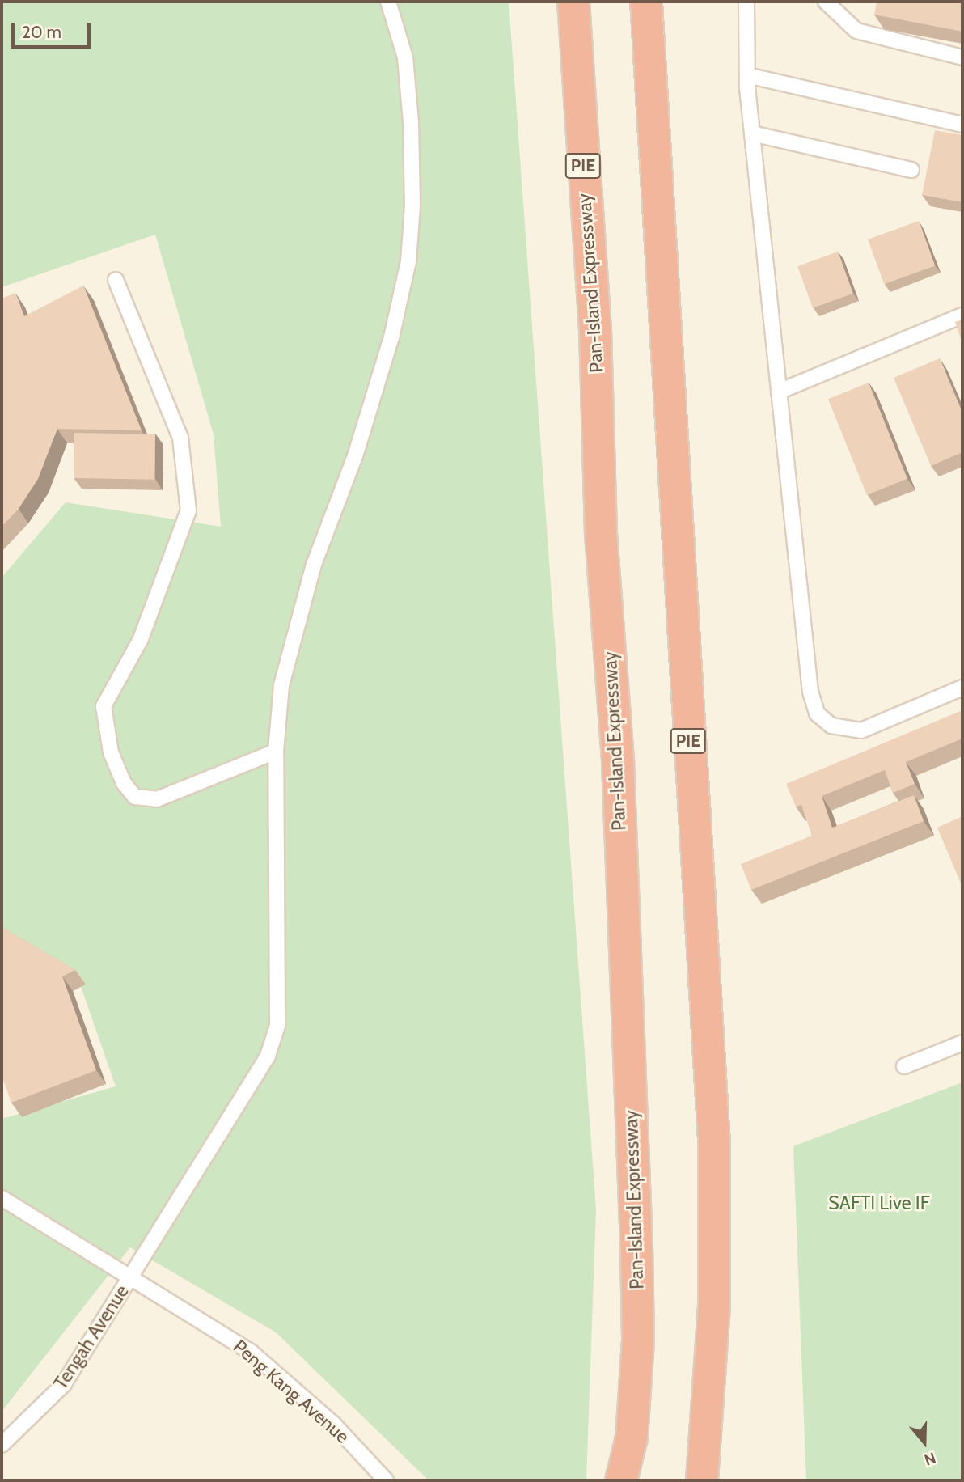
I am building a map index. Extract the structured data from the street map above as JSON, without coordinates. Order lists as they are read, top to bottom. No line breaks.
{"streets":{"highway":["PIE","Pan-Island Expressway"],"lane":["Tengah Avenue","Peng Kang Avenue"]},"crossings":[["Tengah Avenue","Peng Kang Avenue"]],"parks":["SAFTI Live IF"],"scale_bar":"20 m","north":"bottom"}
